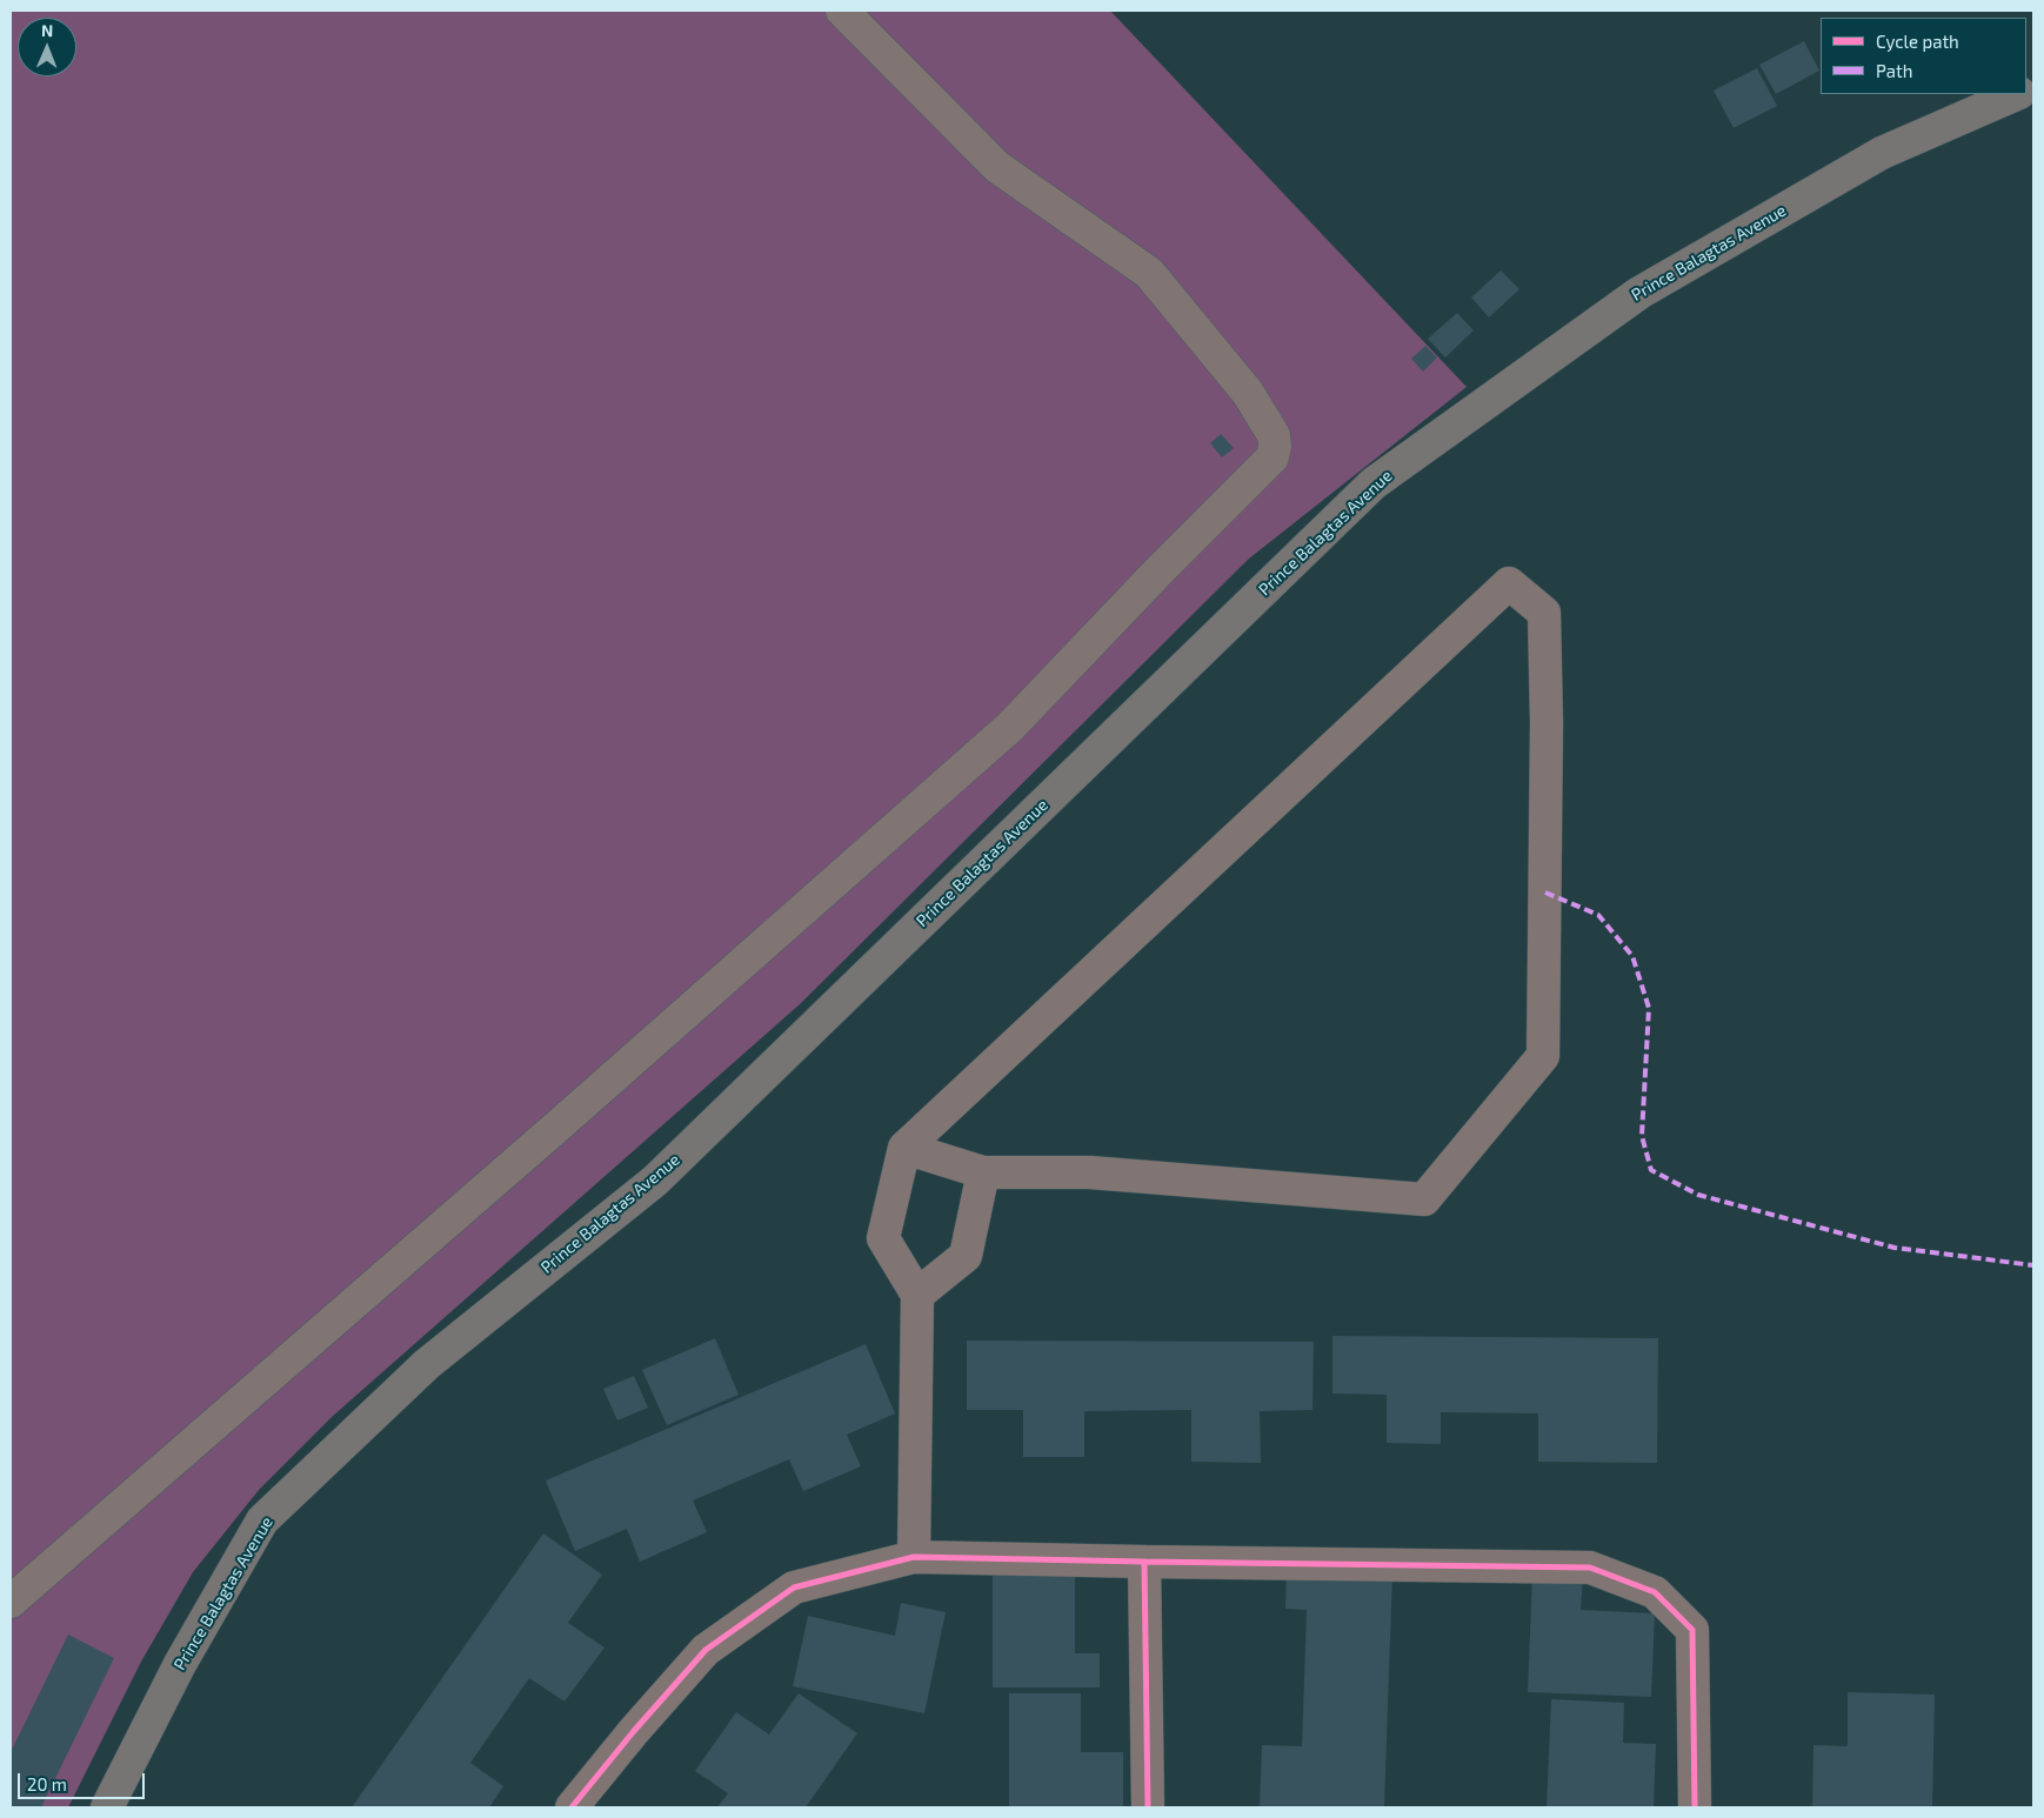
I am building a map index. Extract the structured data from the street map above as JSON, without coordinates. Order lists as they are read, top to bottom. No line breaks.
{"streets":{"main road":["Prince Balagtas Avenue"]},"legend":["Cycle path","Path"],"scale_bar":"20 m","north":"top"}
